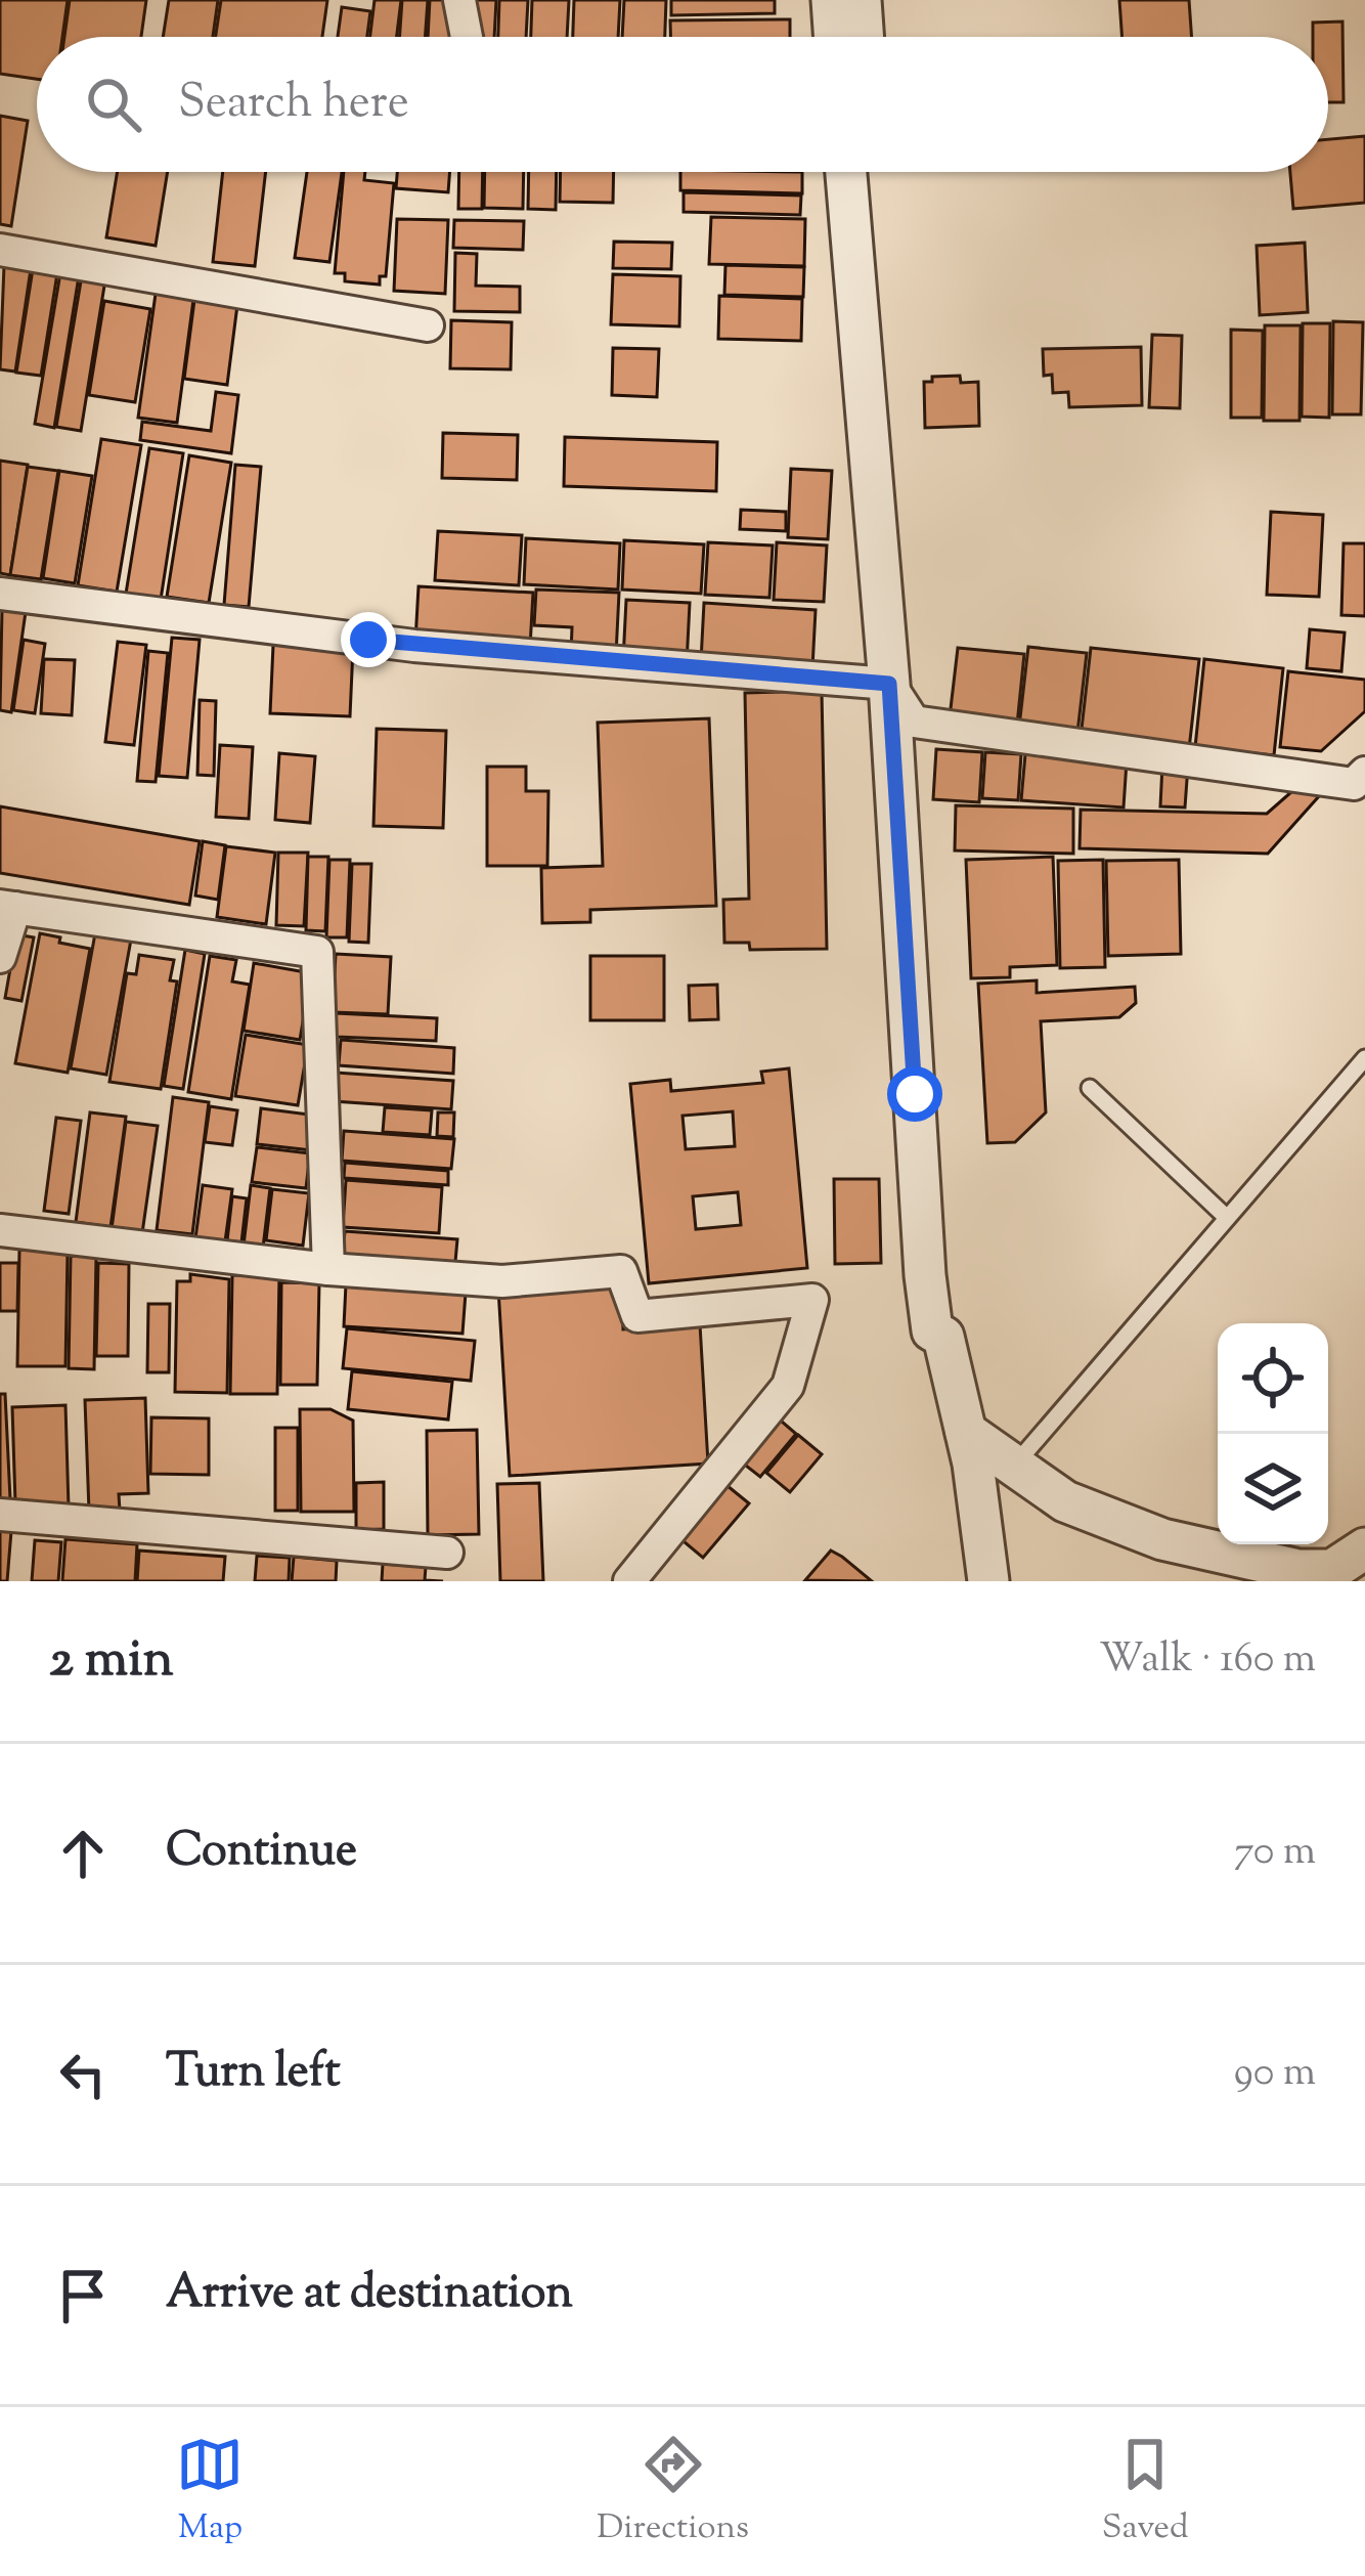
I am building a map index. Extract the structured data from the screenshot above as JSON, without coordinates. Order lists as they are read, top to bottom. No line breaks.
{"page":{"search":"Search here","heading":["2 min","Walk · 160 m"],"list":[["Continue","70 m"],["Turn left","90 m"],"Arrive at destination"],"nav":["Map","Directions","Saved"]}}
